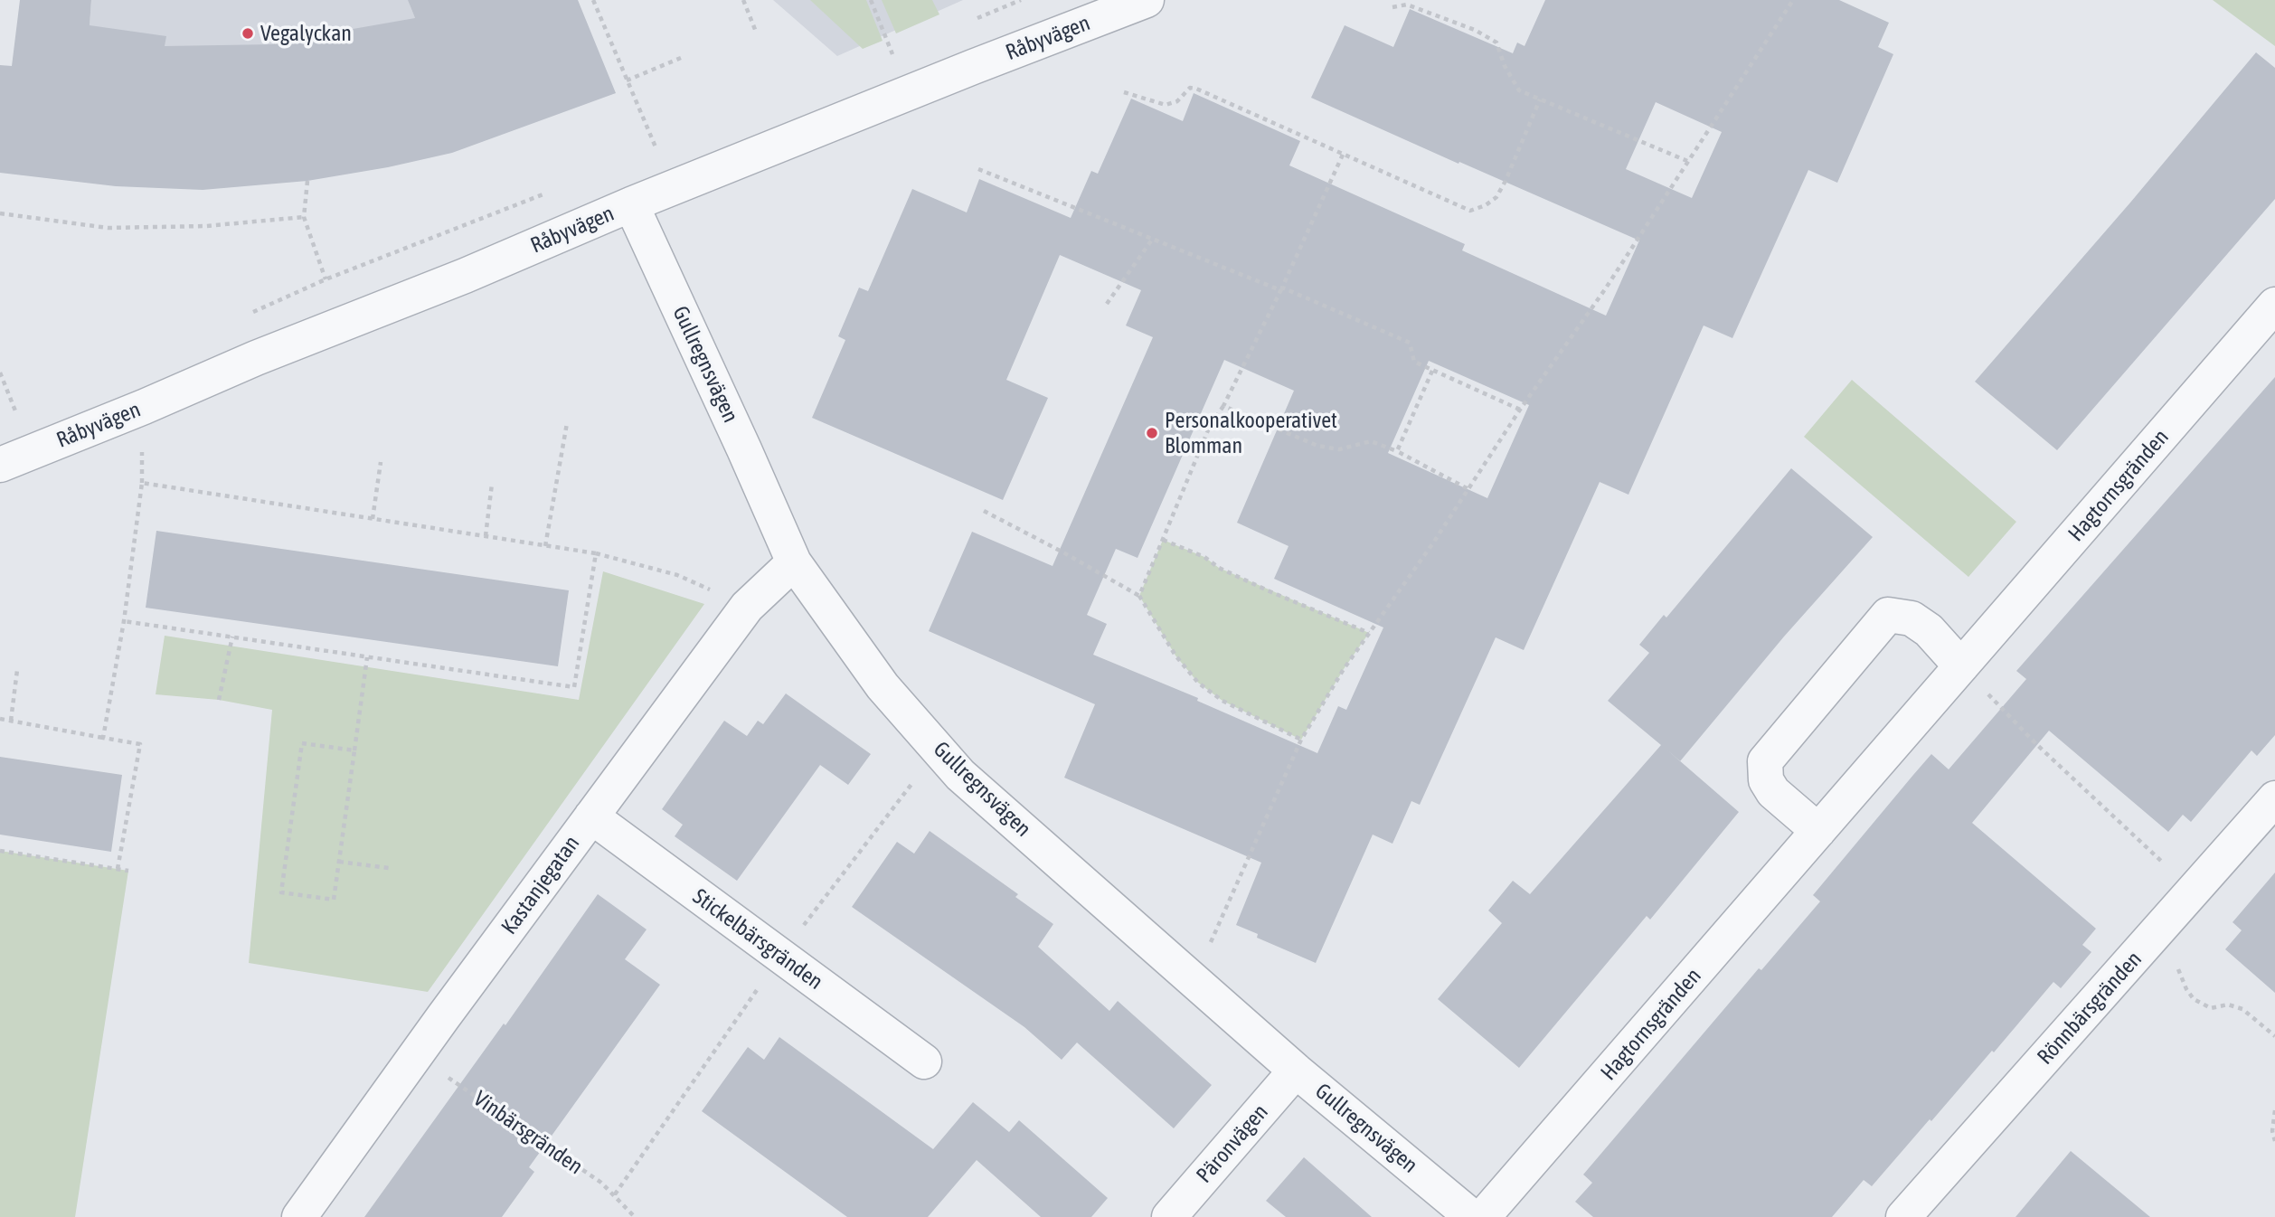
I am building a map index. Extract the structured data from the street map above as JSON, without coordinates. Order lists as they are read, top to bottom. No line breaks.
{"streets":{"street":["Råbyvägen","Gullregnsvägen","Hagtornsgränden","Kastanjegatan","Stickelbärsgränden","Rönnbärsgränden","Päronvägen"],"path":["Vinbärsgränden"]},"crossings":[["Råbyvägen","Gullregnsvägen"],["Gullregnsvägen","Kastanjegatan"],["Gullregnsvägen","Päronvägen"],["Kastanjegatan","Stickelbärsgränden"],["Kastanjegatan","Vinbärsgränden"]],"places":["Vegalyckan","Personalkooperativet Blomman"]}
